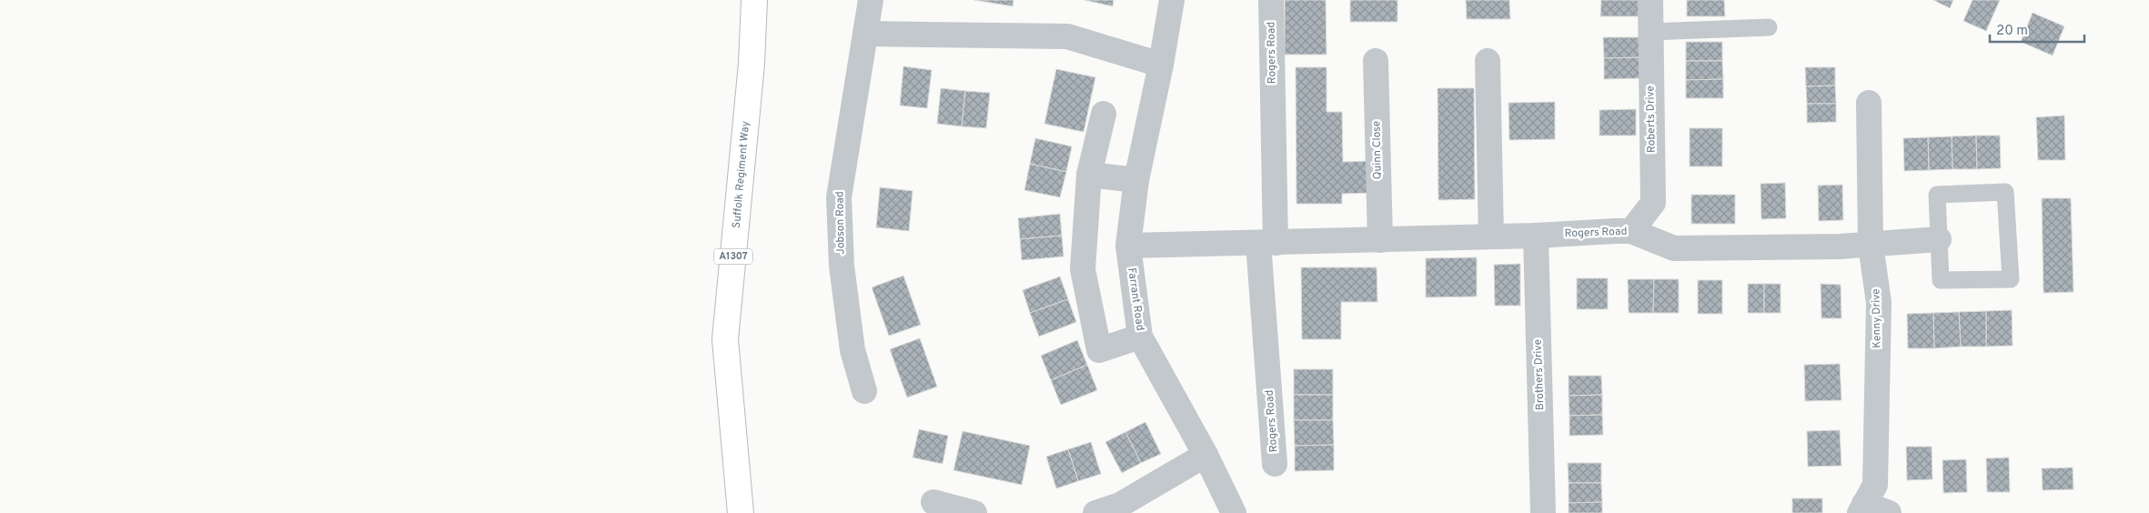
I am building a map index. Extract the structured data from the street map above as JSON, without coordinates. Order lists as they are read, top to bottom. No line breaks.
{"streets":{"main road":["Suffolk Regiment Way","A1307"],"street":["Rogers Road","Roberts Drive","Quinn Close","Jobson Road","Farrant Road","Kenny Drive","Brothers Drive"]},"crossings":[["Rogers Road","Roberts Drive"],["Rogers Road","Quinn Close"],["Rogers Road","Farrant Road"],["Rogers Road","Kenny Drive"],["Rogers Road","Brothers Drive"]],"scale_bar":"20 m"}
